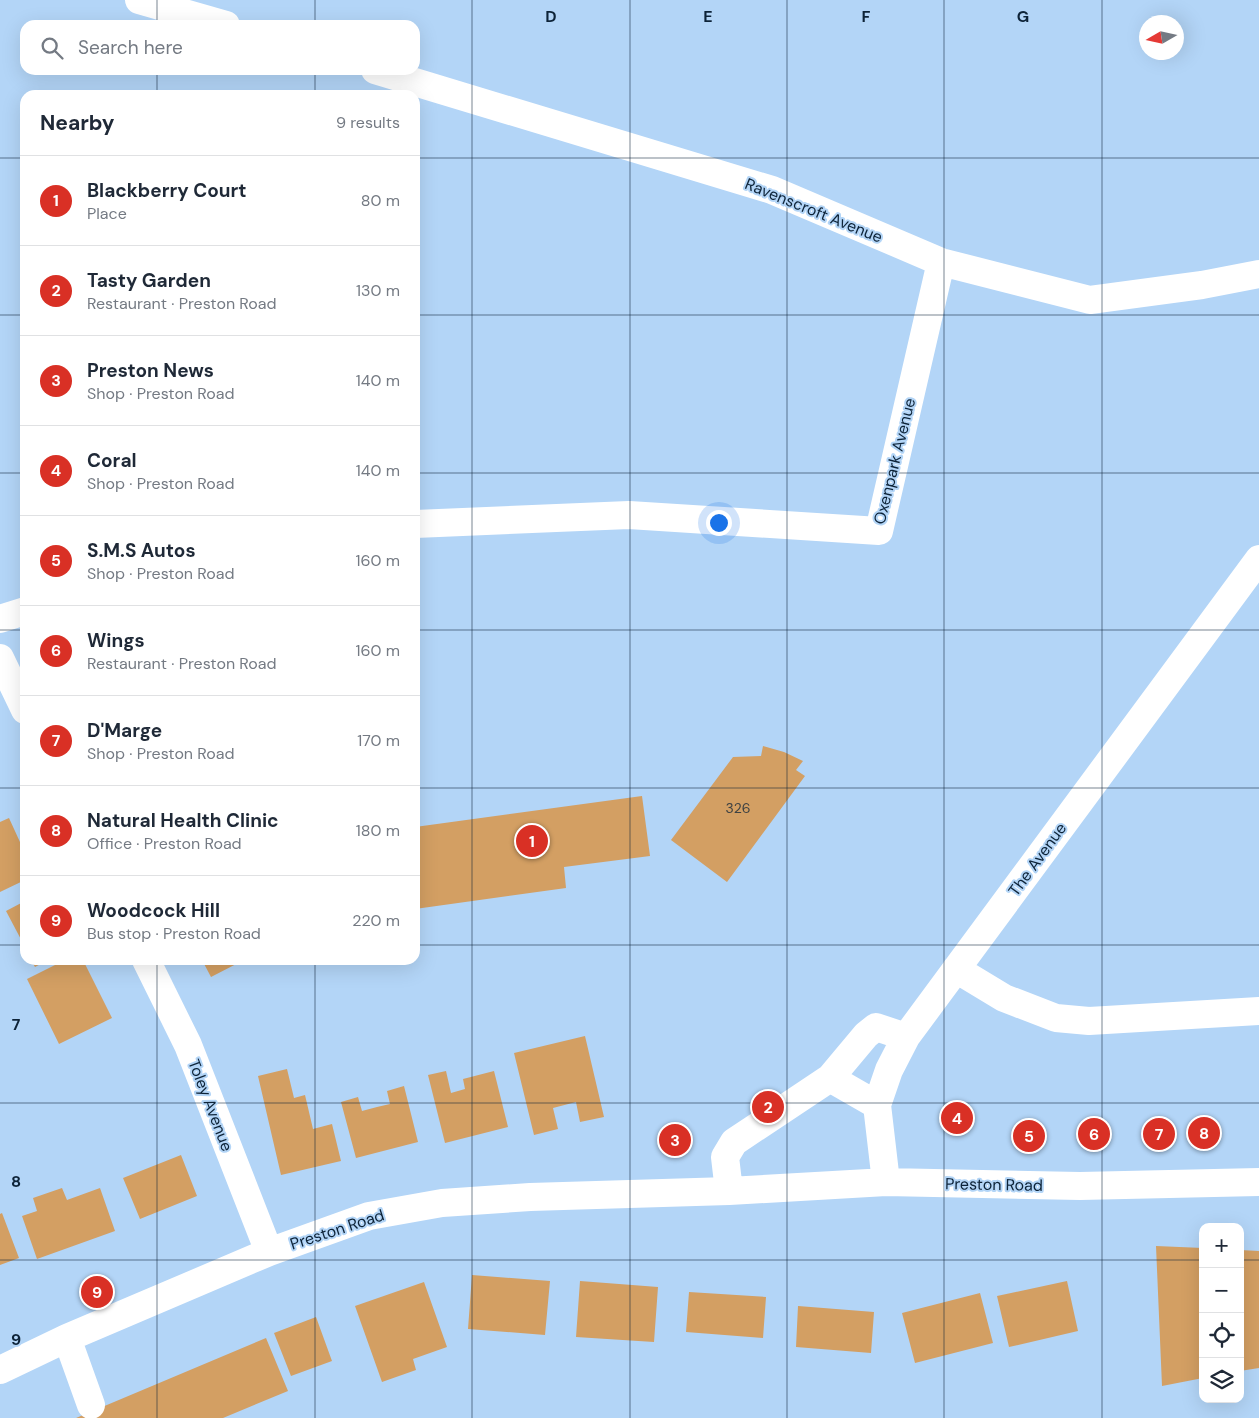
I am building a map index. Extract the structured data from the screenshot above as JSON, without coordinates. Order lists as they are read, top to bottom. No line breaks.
{"streets":{"street":["Ravenscroft Avenue","Oxenpark Avenue","The Avenue","Toley Avenue","Preston Road"]},"crossings":[["Ravenscroft Avenue","Oxenpark Avenue"],["The Avenue","Preston Road"],["Toley Avenue","Preston Road"]],"house_numbers":["326"],"north":"left","page":{"search":"Search here","heading":["Nearby","9 results"],"list":[{"mark":"1","name":"Blackberry Court","note":"Place","value":"80 m"},{"mark":"2","name":"Tasty Garden","note":"Restaurant · Preston Road","value":"130 m"},{"mark":"3","name":"Preston News","note":"Shop · Preston Road","value":"140 m"},{"mark":"4","name":"Coral","note":"Shop · Preston Road","value":"140 m"},{"mark":"5","name":"S.M.S Autos","note":"Shop · Preston Road","value":"160 m"},{"mark":"6","name":"Wings","note":"Restaurant · Preston Road","value":"160 m"},{"mark":"7","name":"D'Marge","note":"Shop · Preston Road","value":"170 m"},{"mark":"8","name":"Natural Health Clinic","note":"Office · Preston Road","value":"180 m"},{"mark":"9","name":"Woodcock Hill","note":"Bus stop · Preston Road","value":"220 m"}],"pins":["1","2","4","8","6","7","5","3","9"],"map_buttons":["+","−"]},"grid":{"columns":["D","E","F","G"],"rows":["7","8","9"]}}
